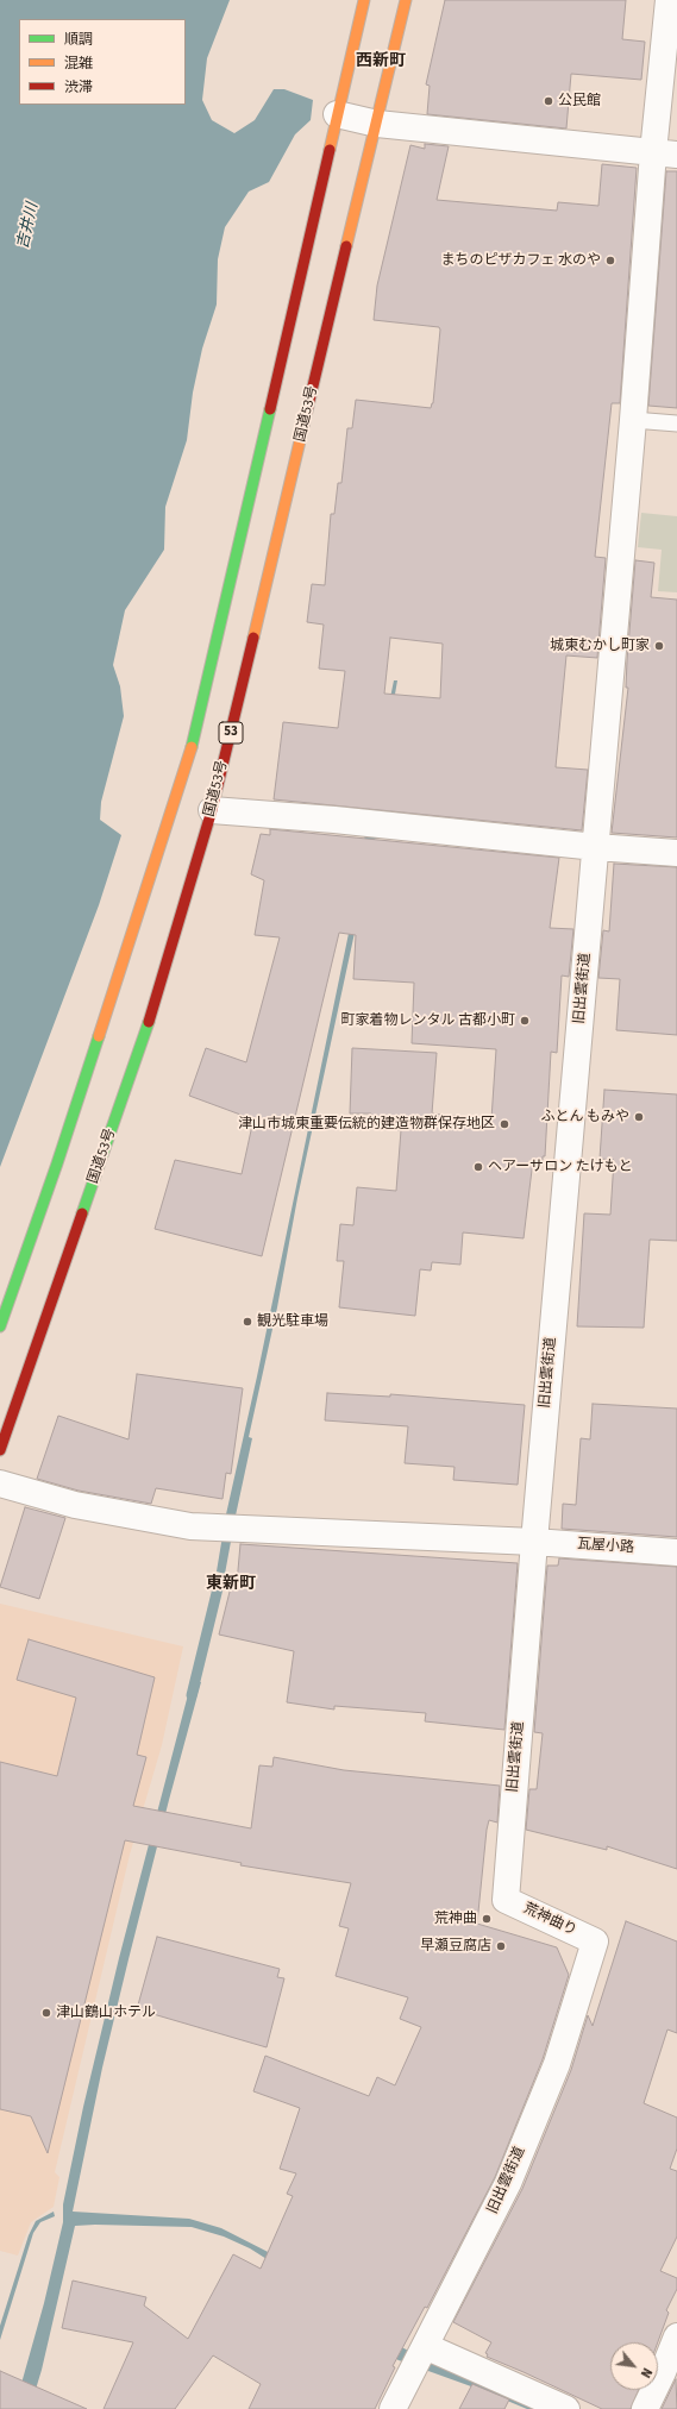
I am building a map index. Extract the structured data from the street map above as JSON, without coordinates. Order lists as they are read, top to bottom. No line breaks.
{"streets":{"highway":["国道53号","53"],"street":["旧出雲街道","瓦屋小路","荒神曲り"]},"crossings":[["旧出雲街道","瓦屋小路"],["旧出雲街道","荒神曲り"]],"districts":["西新町","東新町"],"water":["吉井川"],"places":["公民館","まちのピザカフェ 水のや","城東むかし町家","町家着物レンタル 古都小町","ふとん もみや","津山市城東重要伝統的建造物群保存地区","ヘアーサロン たけもと","観光駐車場","荒神曲","早瀬豆腐店","津山鶴山ホテル"],"legend":["順調","混雑","渋滞"],"north":"bottom right"}
